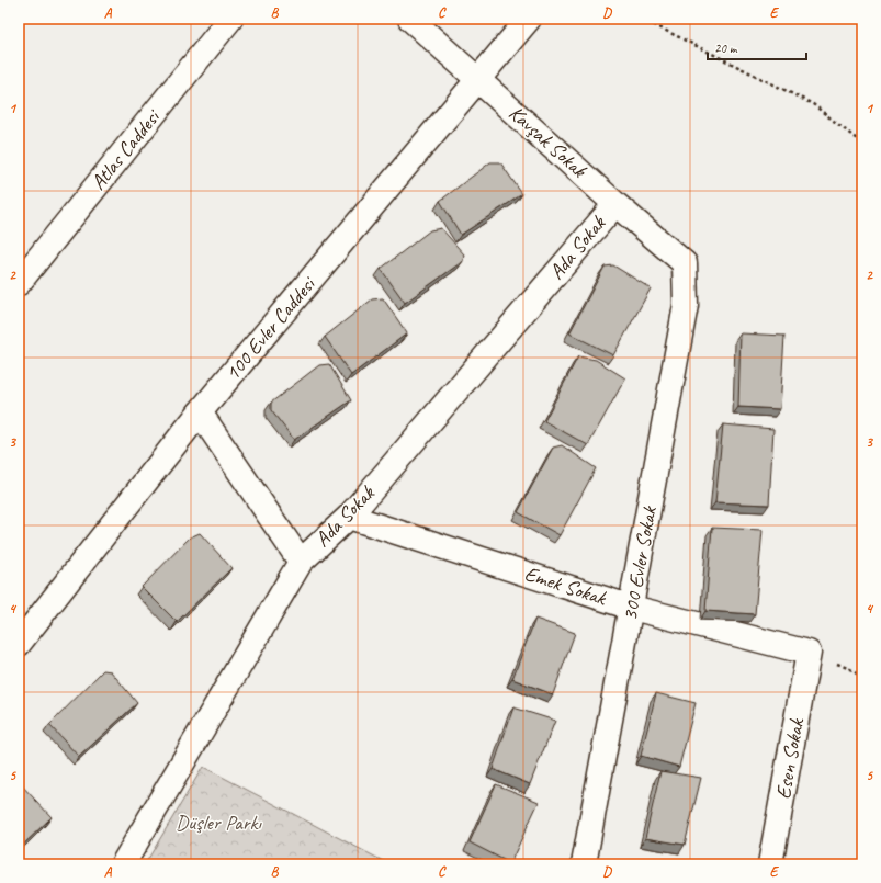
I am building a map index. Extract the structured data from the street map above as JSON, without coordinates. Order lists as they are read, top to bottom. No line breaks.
{"streets":{"street":["Kavşak Sokak","Atlas Caddesi","Ada Sokak","100 Evler Caddesi","300 Evler Sokak","Emek Sokak","Esen Sokak"]},"crossings":[["Kavşak Sokak","Ada Sokak"],["Kavşak Sokak","100 Evler Caddesi"],["Kavşak Sokak","300 Evler Sokak"],["Ada Sokak","Emek Sokak"],["300 Evler Sokak","Emek Sokak"],["Emek Sokak","Esen Sokak"]],"parks":["Düşler Parkı"],"scale_bar":"20 m","grid":{"columns":["A","B","C","D","E"],"rows":["1","2","3","4","5"]}}
